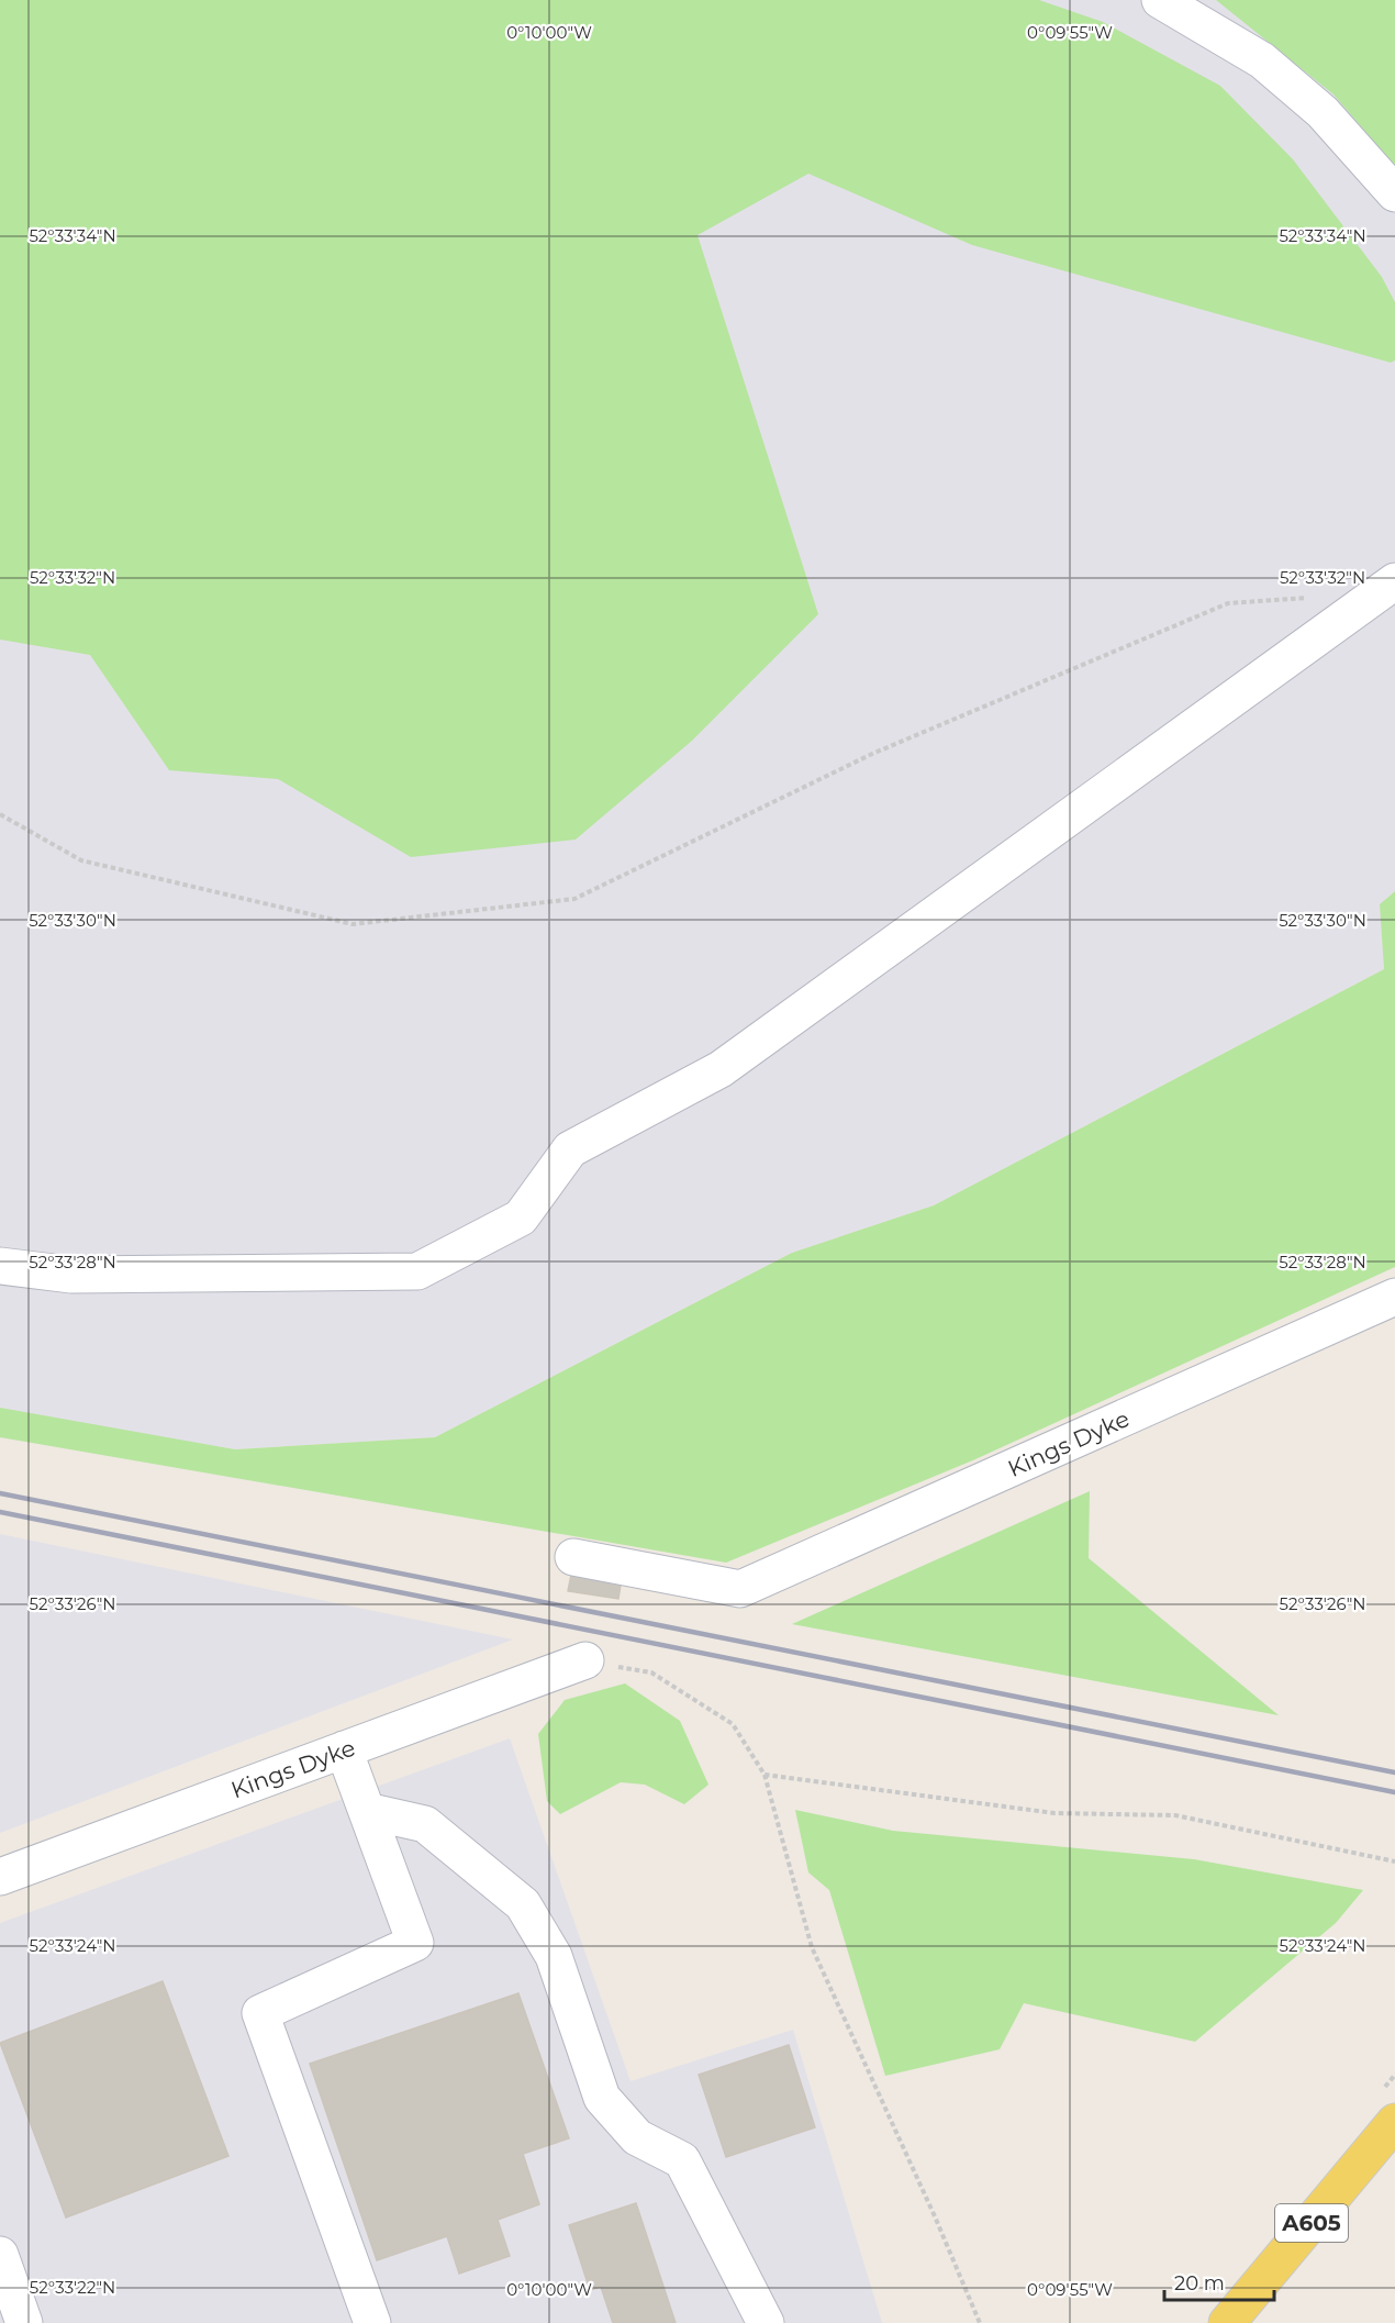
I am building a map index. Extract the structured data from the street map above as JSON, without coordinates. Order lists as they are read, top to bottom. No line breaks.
{"streets":{"main road":["A605"],"street":["Kings Dyke"]},"scale_bar":"20 m","coordinates":["0°10'00\"W","0°09'55\"W","52°33'34\"N","52°33'32\"N","52°33'30\"N","52°33'28\"N","52°33'26\"N","52°33'24\"N","52°33'22\"N"]}
